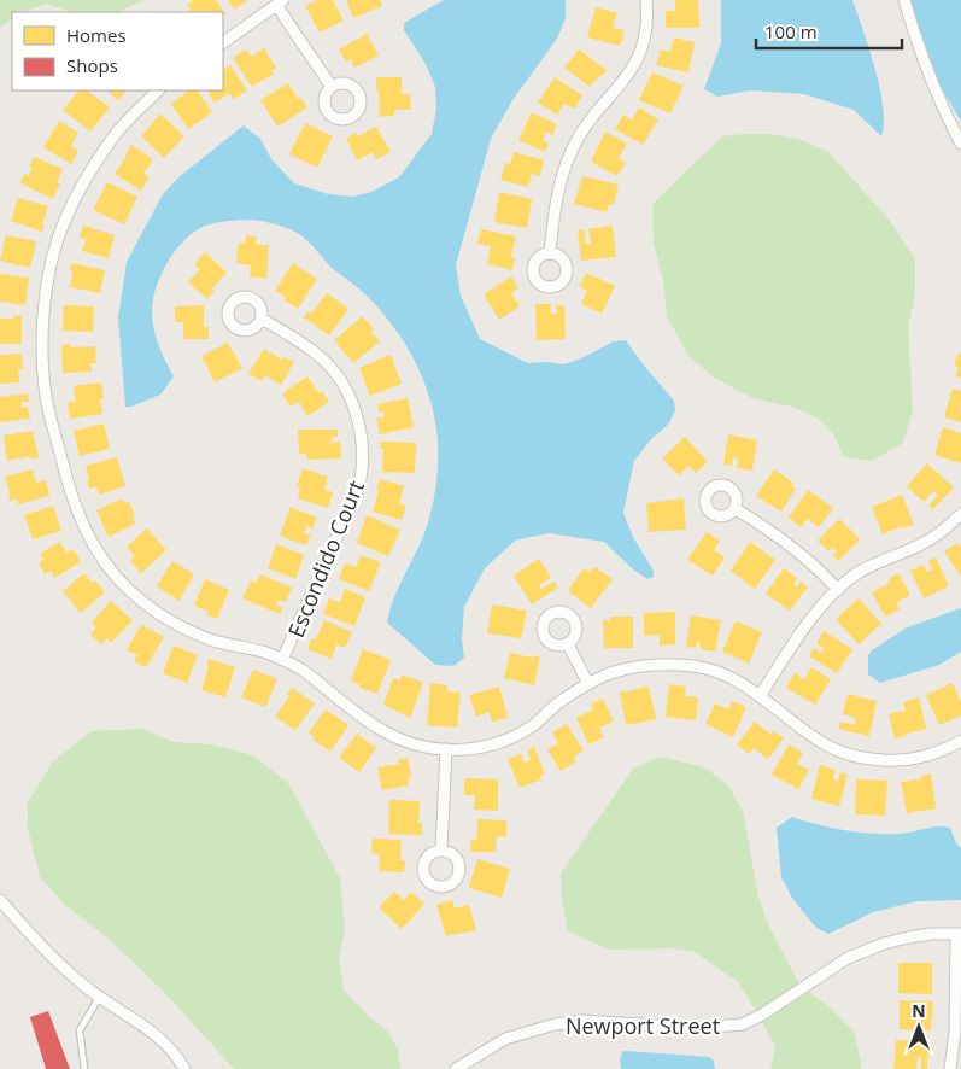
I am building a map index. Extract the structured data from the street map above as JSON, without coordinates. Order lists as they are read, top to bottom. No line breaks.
{"streets":{"street":["Escondido Court","Newport Street"]},"legend":["Homes","Shops"],"scale_bar":"100 m","north":"top"}
